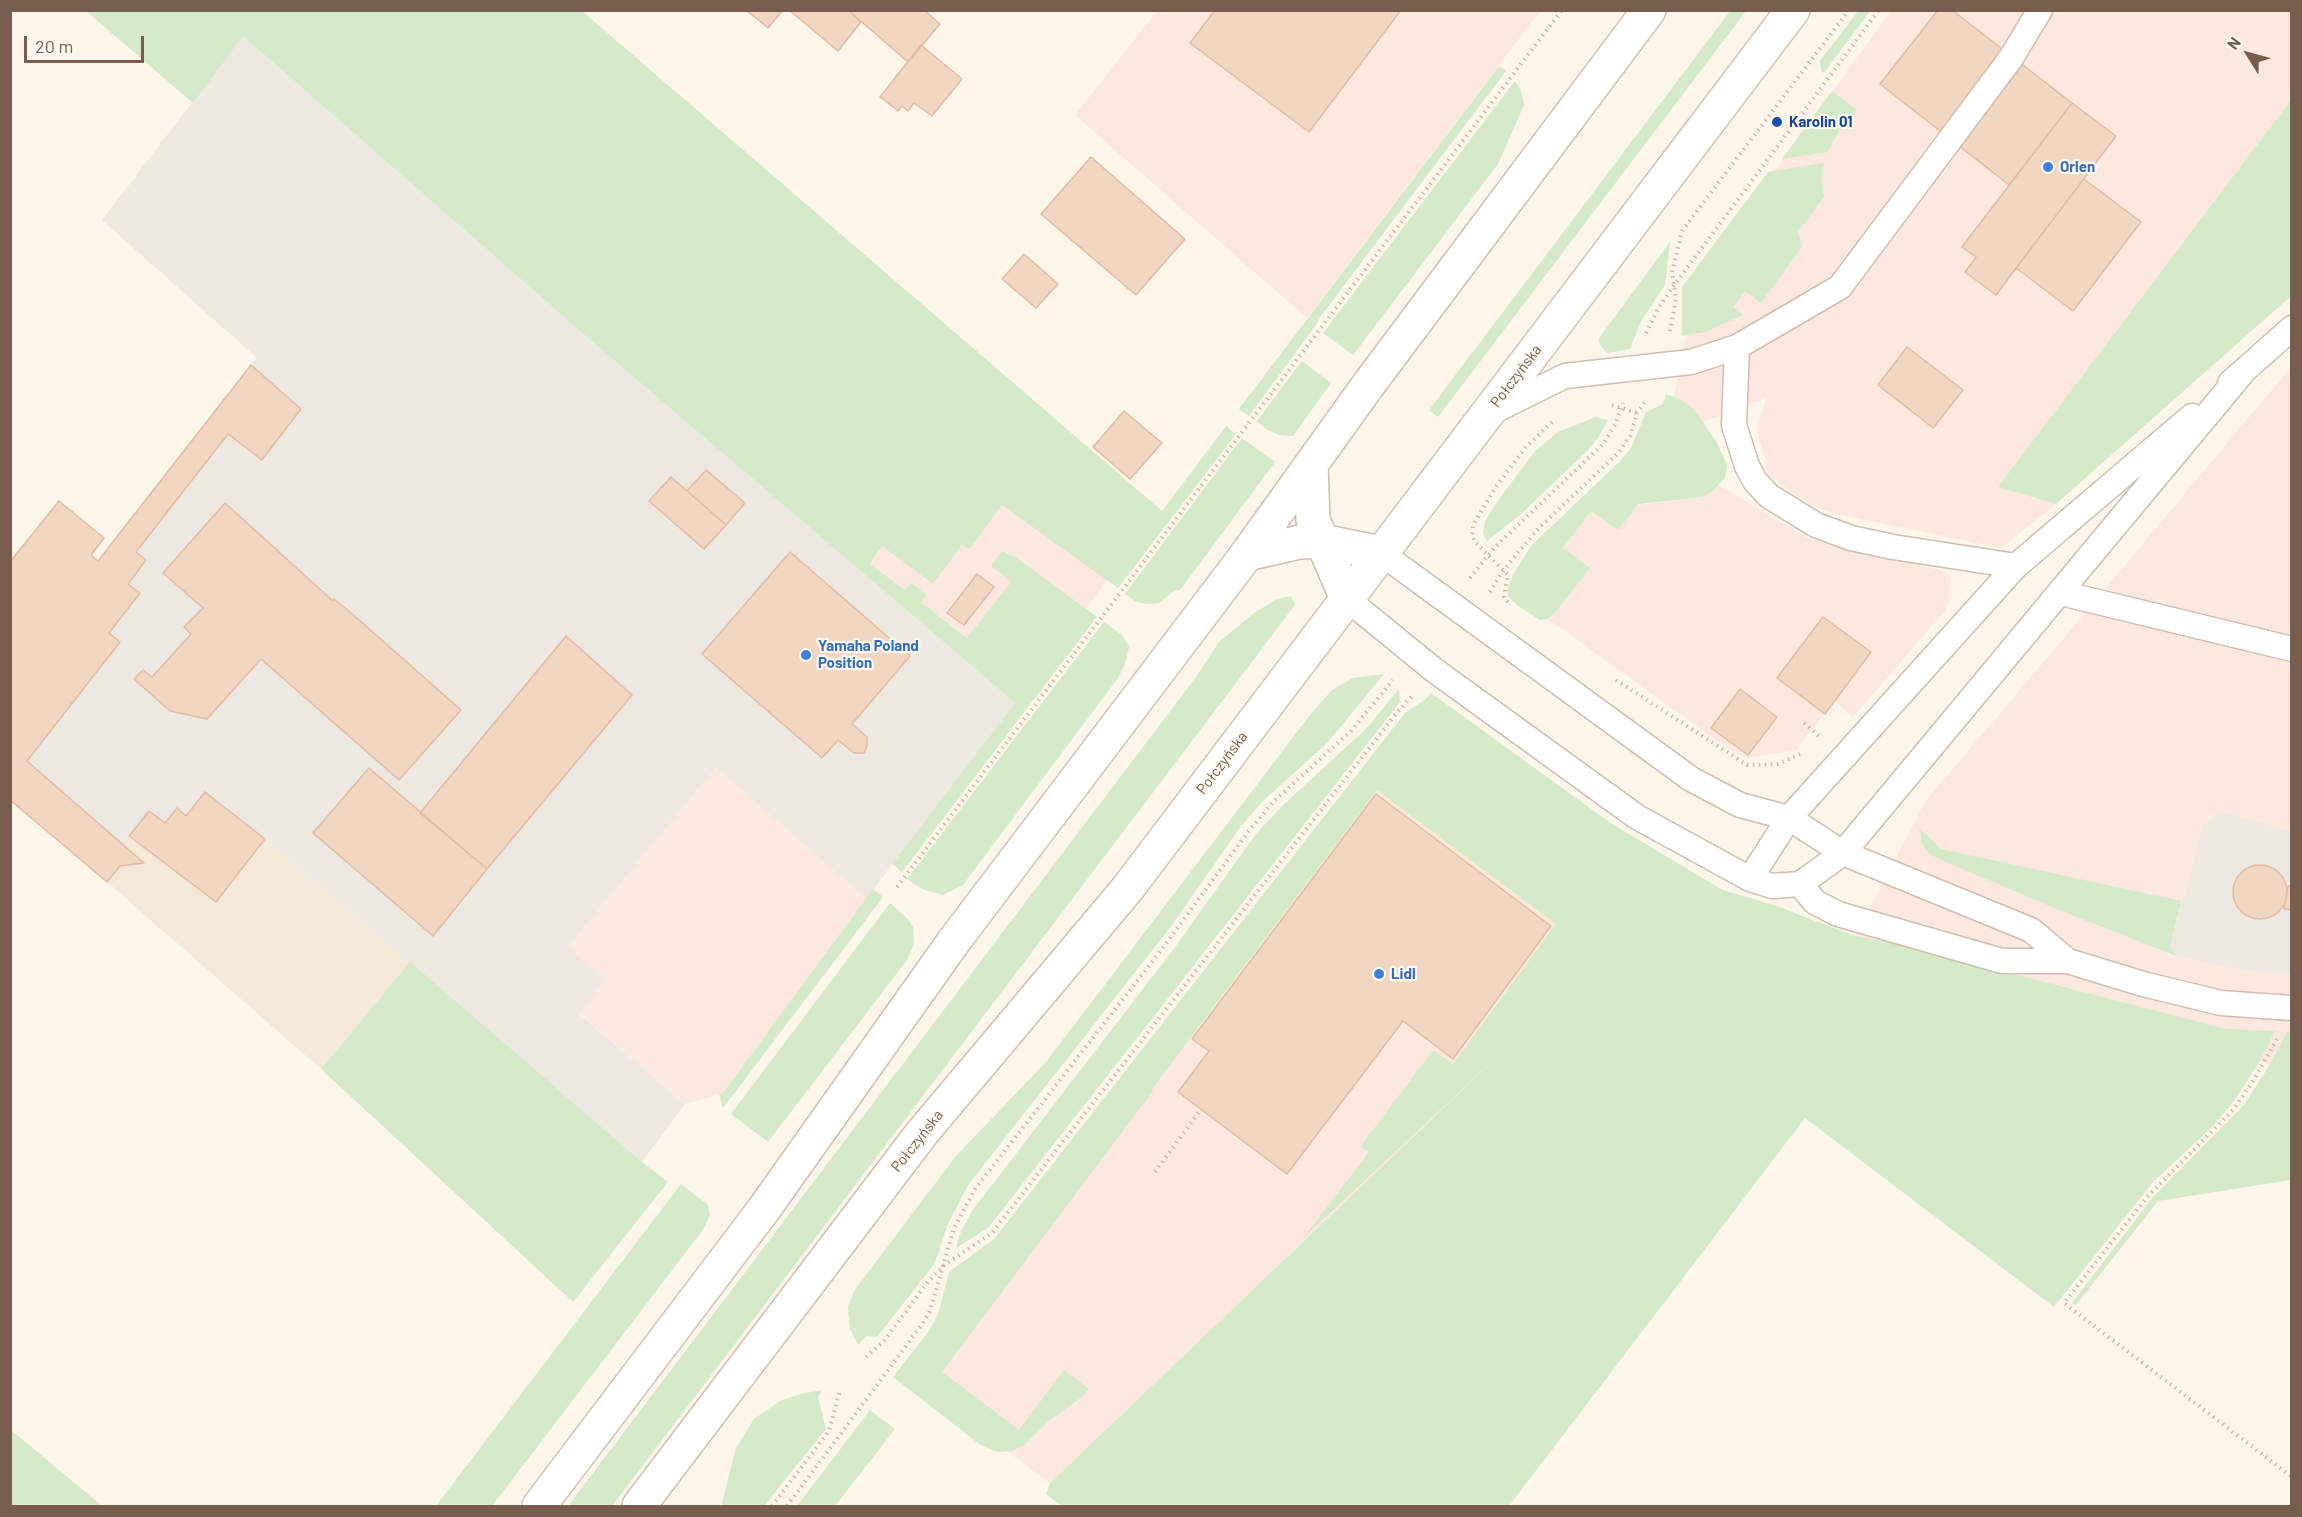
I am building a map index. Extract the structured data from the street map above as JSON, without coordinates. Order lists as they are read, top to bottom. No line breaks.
{"streets":{"main road":["Połczyńska"]},"places":["Karolin 01","Orlen","Yamaha Poland Position","Lidl"],"scale_bar":"20 m","north":"top left"}
